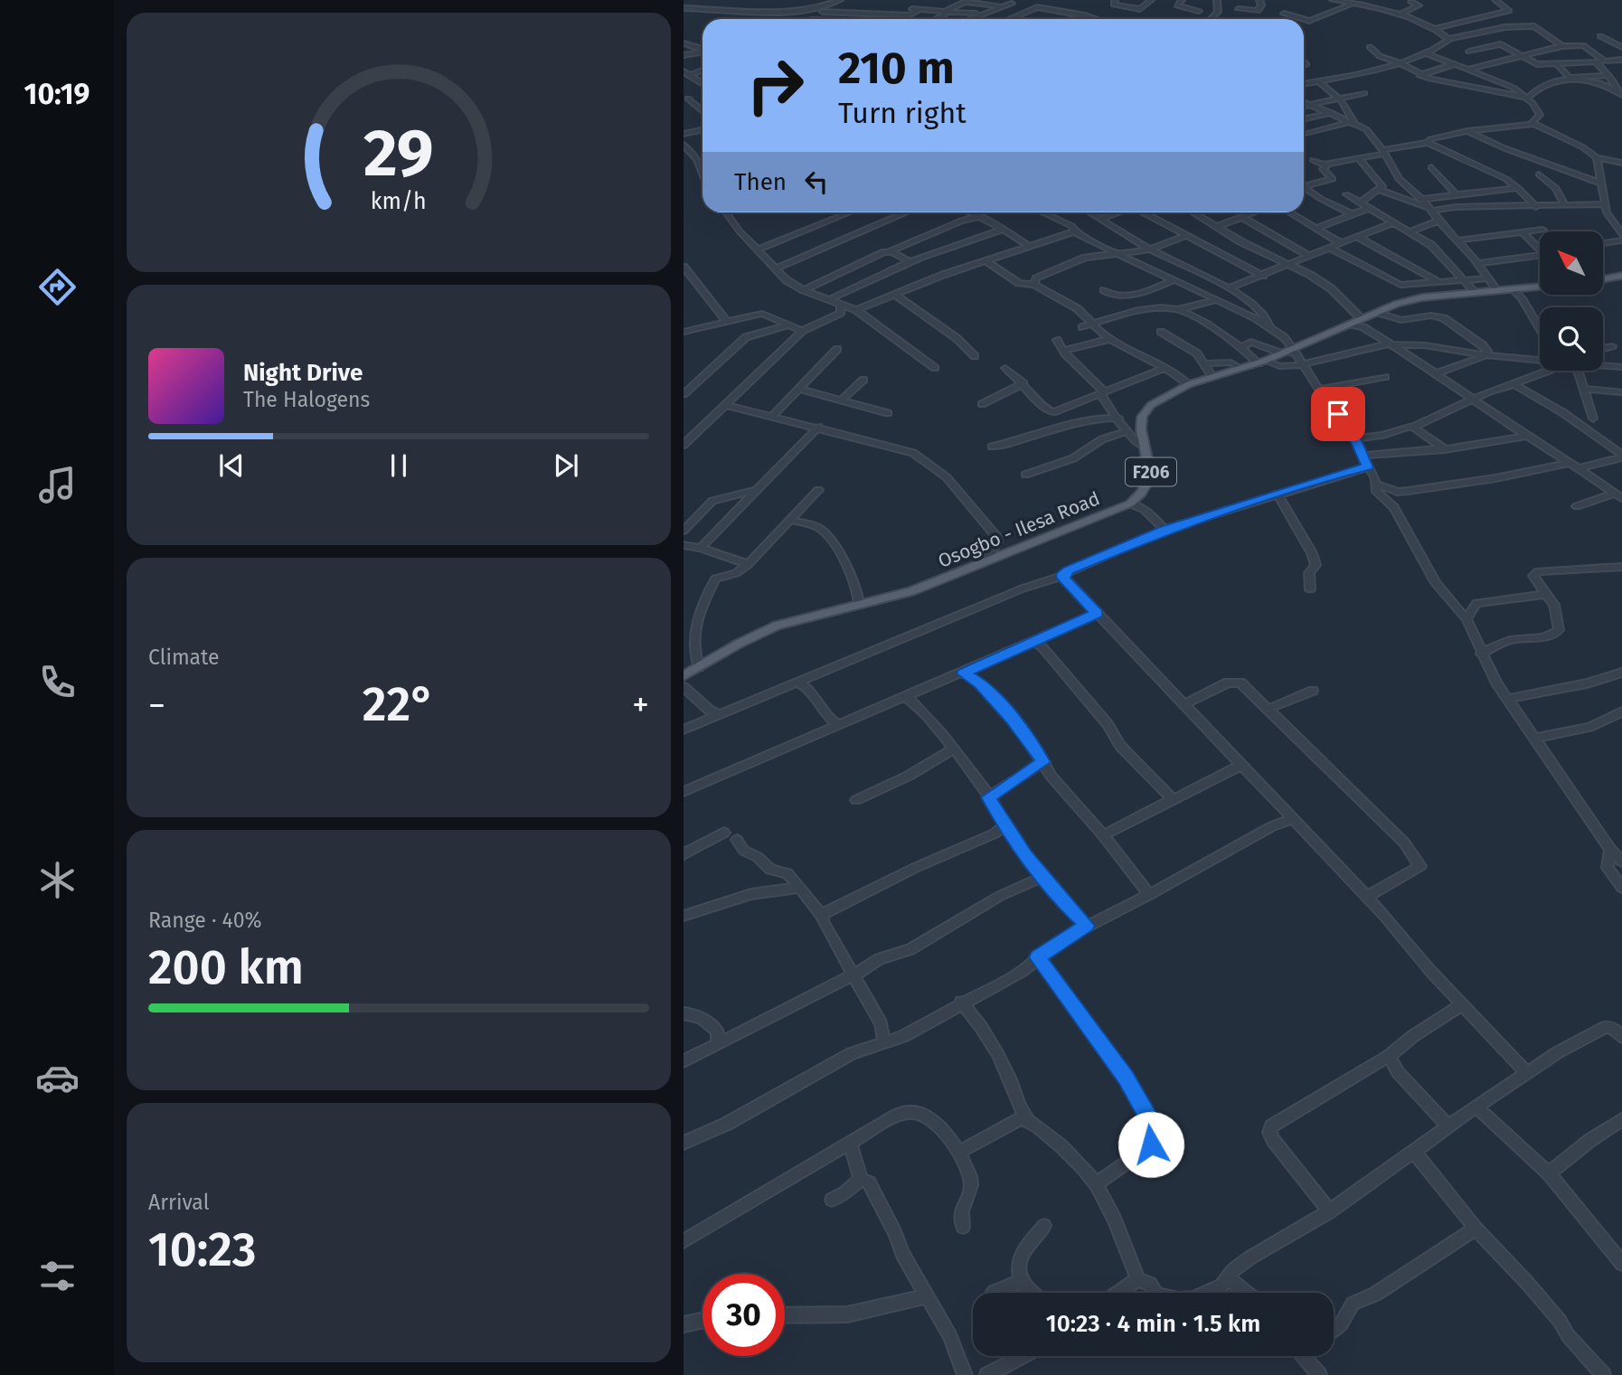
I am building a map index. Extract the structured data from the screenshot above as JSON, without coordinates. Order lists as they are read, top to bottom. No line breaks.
{"streets":{"main road":["F206","Osogbo - Ilesa Road"]},"north":"top left","page":{"tabs":"10:19","turn":["210 m","Turn right"],"then":"Then","song":["Night Drive","The Halogens"],"tile":["Climate",["Range · 40%","200 km"],["Arrival","10:23"]],"heat":["−","22°","+"],"limit":"30","trip":"10:23 · 4 min · 1.5 km","gauge":["29","km/h"]}}
